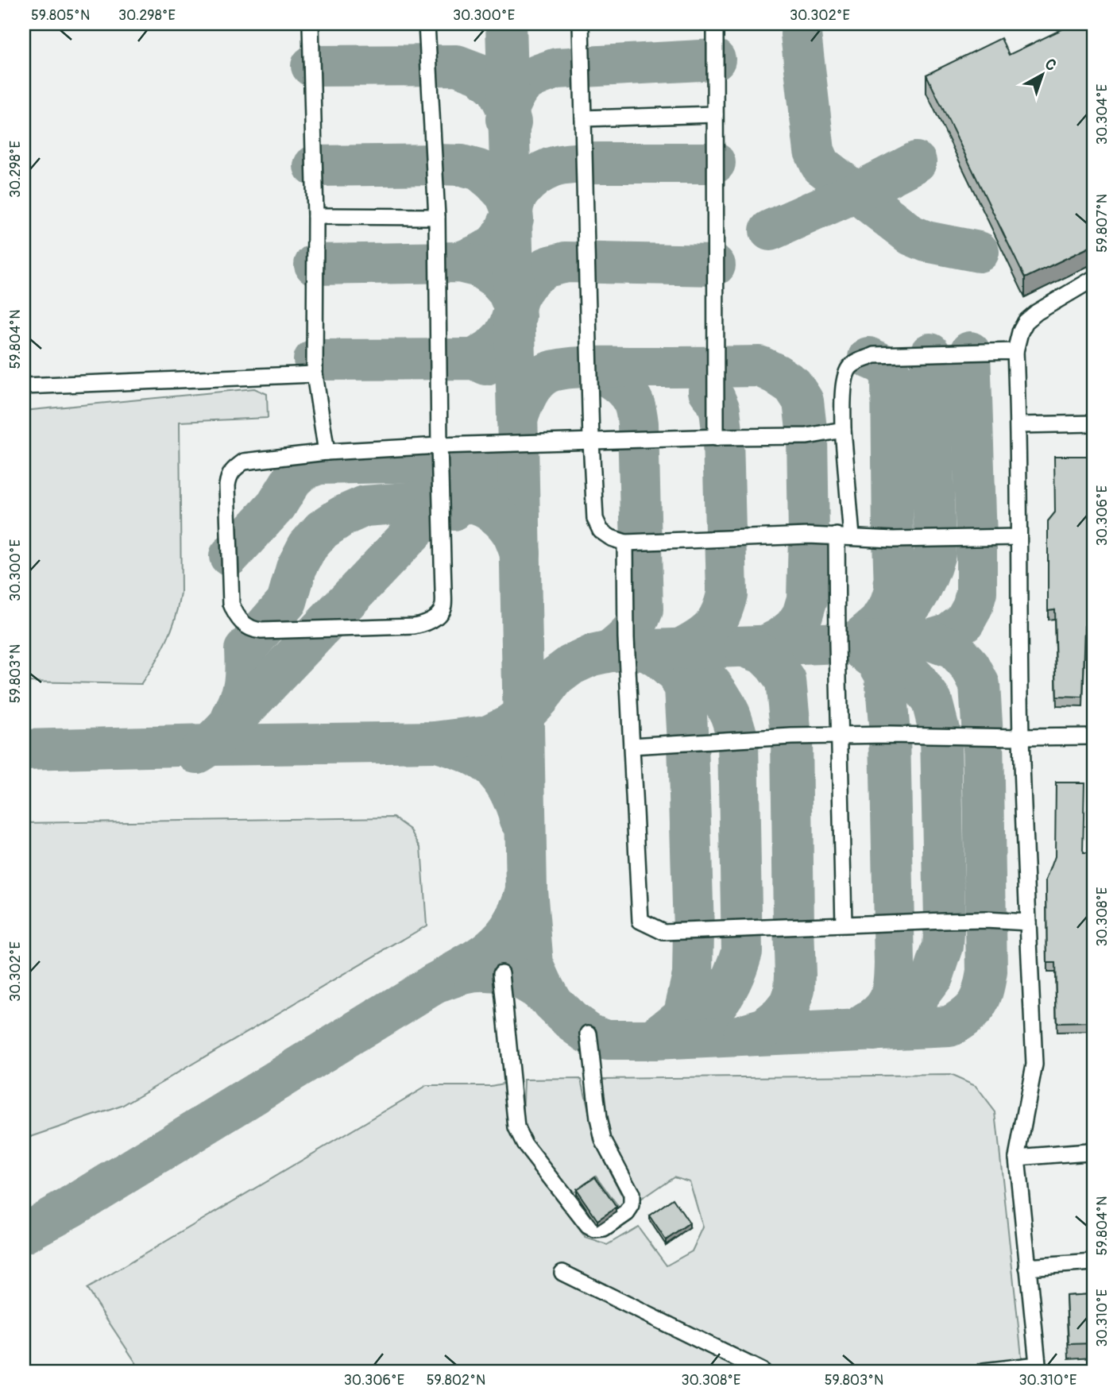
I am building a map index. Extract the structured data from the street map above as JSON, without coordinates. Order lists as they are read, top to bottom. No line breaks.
{"north":"top right","coordinates":["59.805°N","30.298°E","30.300°E","30.302°E","30.304°E","59.807°N","59.804°N","30.306°E","59.803°N","30.308°E","30.310°E","59.802°N"]}
